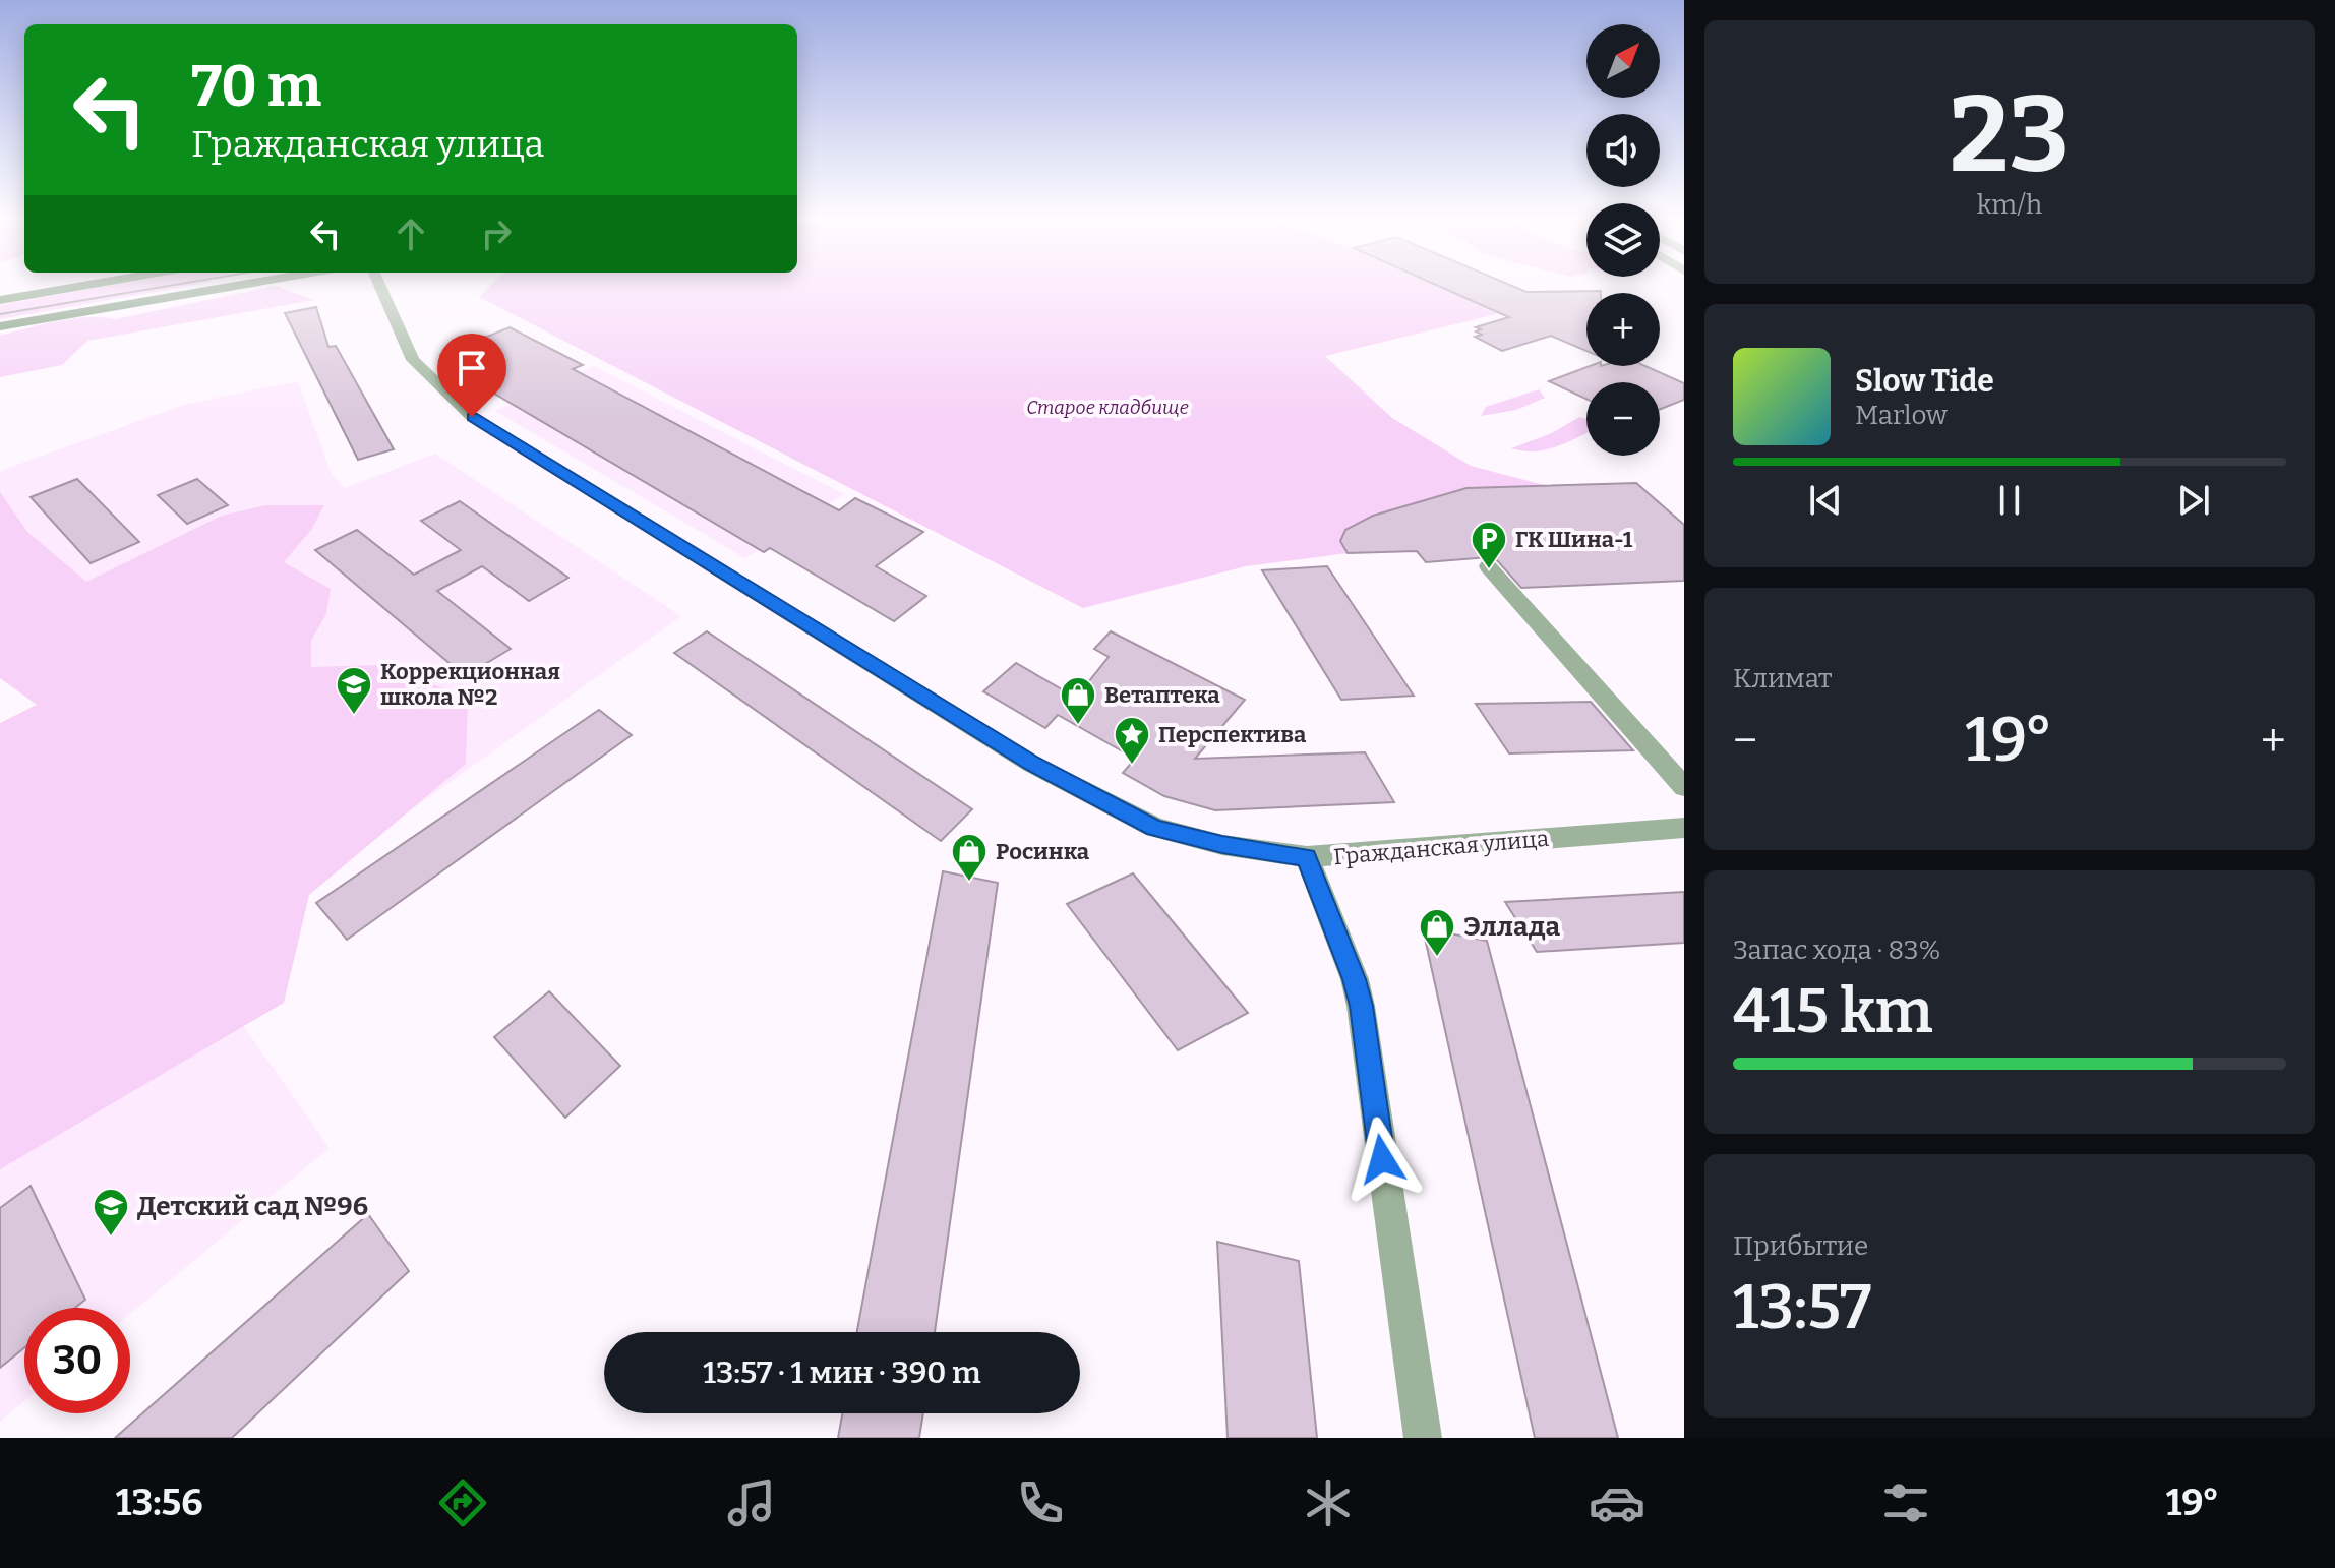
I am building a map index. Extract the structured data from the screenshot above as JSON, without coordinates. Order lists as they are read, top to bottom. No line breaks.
{"streets":{"street":["Гражданская улица"]},"parks":["Старое кладбище"],"places":{"parking":["ГК Шина-1"],"school or university":["Коррекционная школа №2","Детский сад №96"],"shop":["Ветаптека","Росинка","Эллада"],"place":["Перспектива"]},"north":"top right","page":{"tile":[["23","km/h"],"Климат",["Запас хода · 83%","415 km"],["Прибытие","13:57"]],"map_buttons":["+","−"],"turn":["70 m","Гражданская улица"],"song":["Slow Tide","Marlow"],"heat":["−","19°","+"],"limit":"30","trip":"13:57 · 1 мин · 390 m","tabs":["13:56","19°"]}}
